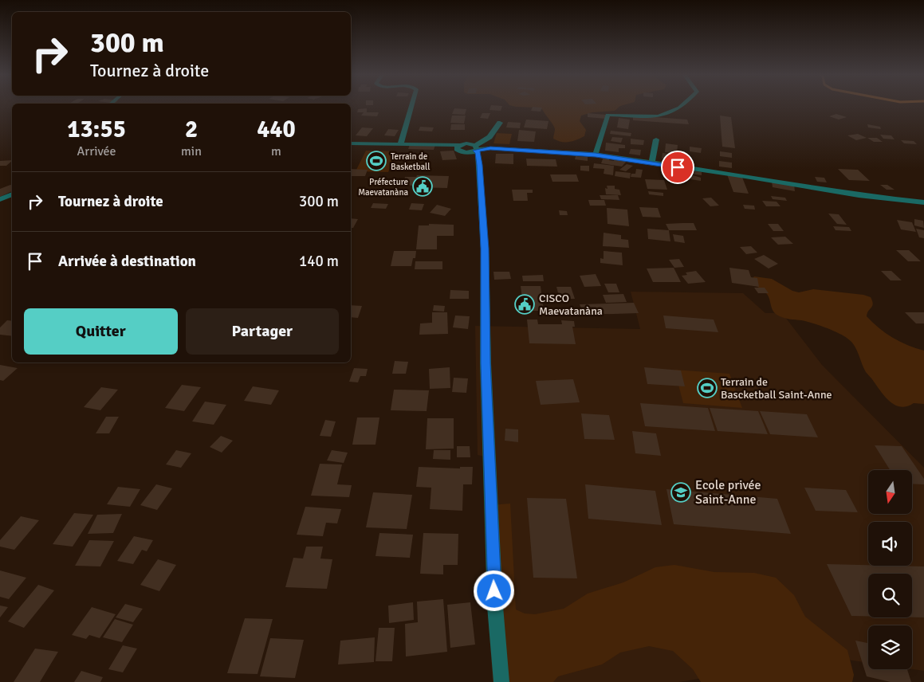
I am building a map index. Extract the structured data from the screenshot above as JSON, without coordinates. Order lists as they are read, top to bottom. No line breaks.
{"places":{"sports":["Terrain de Basketball","Terrain de Bascketball Saint-Anne"],"public building":["Préfecture Maevatanàna","CISCO Maevatanàna"],"school or university":["Ecole privée Saint-Anne"]},"north":"bottom","page":{"turn":["300 m","Tournez à droite"],"eta":["13:55","Arrivée","2","min","440","m"],"list":[{"name":"Tournez à droite","value":"300 m"},{"name":"Arrivée à destination","value":"140 m"}],"buttons":["Quitter","Partager"]}}
